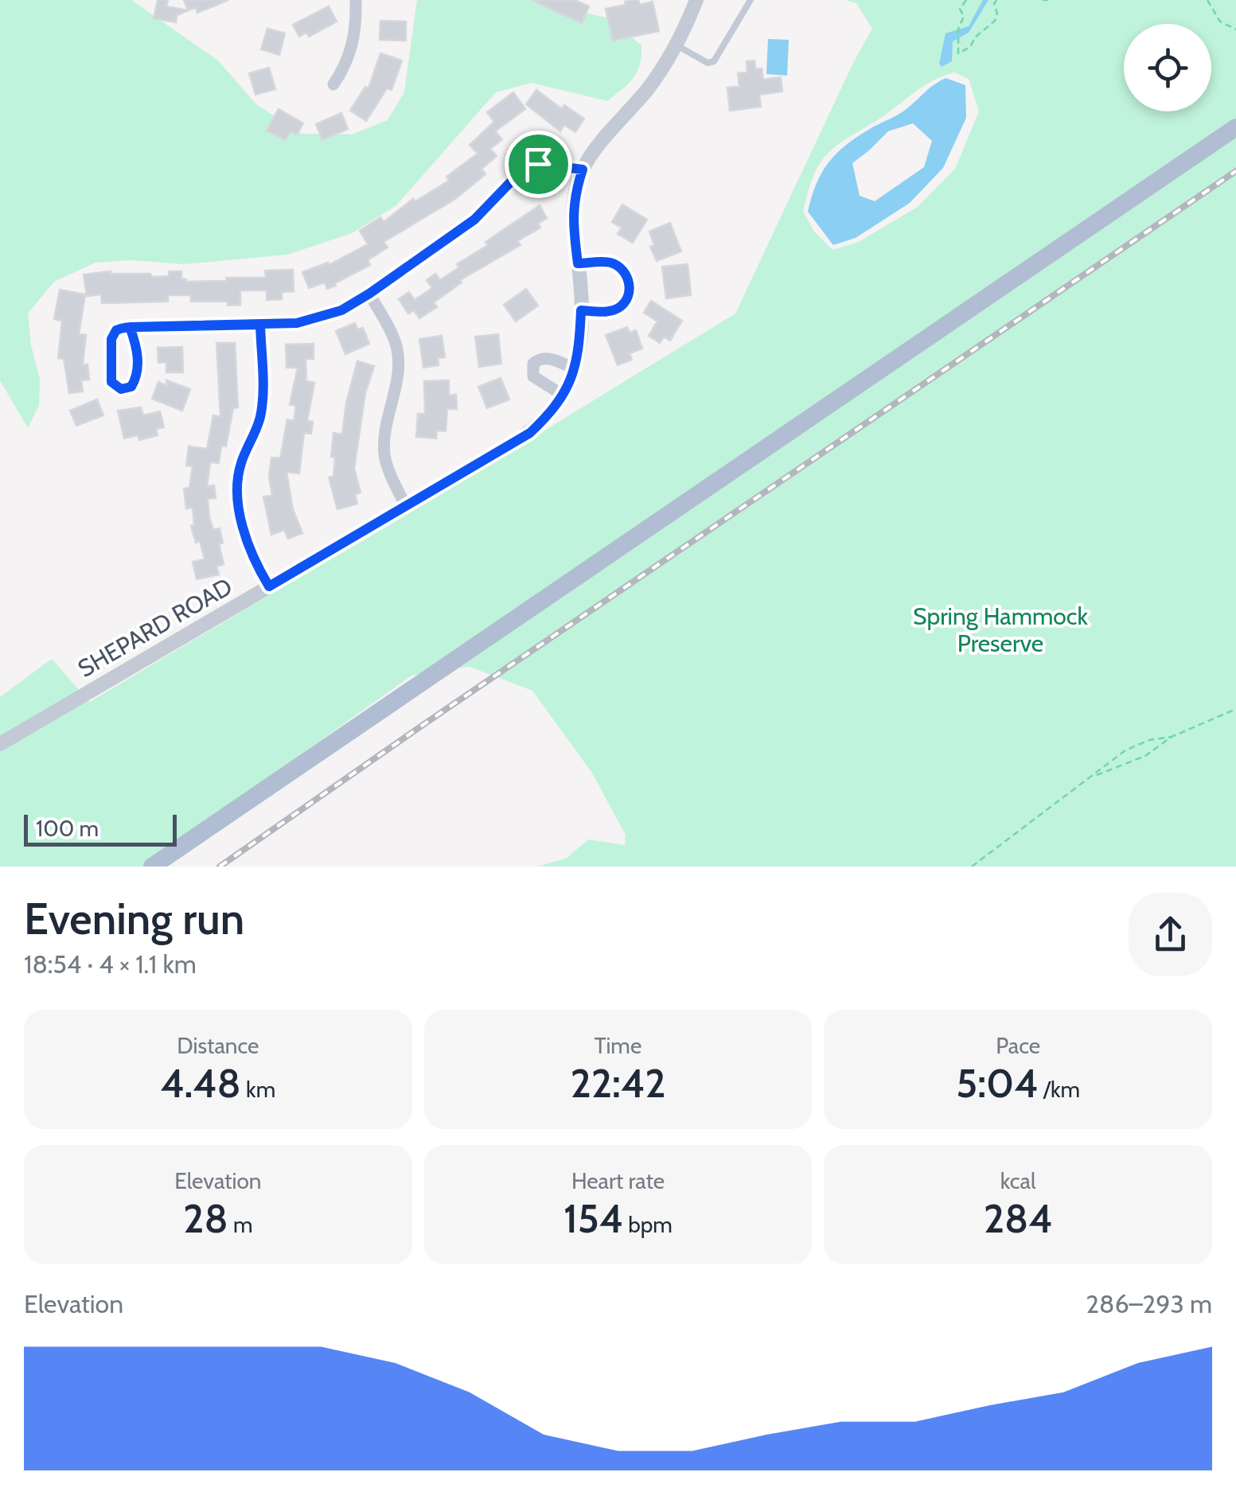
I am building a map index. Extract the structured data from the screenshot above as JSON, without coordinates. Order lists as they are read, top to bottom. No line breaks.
{"streets":{"street":["SHEPARD ROAD"]},"parks":["Spring Hammock Preserve"],"scale_bar":"100 m","page":{"scale":"100 m","heading":["Evening run","18:54 · 4 × 1.1 km"],"stats":[["Distance","4.48 km"],["Time","22:42"],["Pace","5:04 /km"],["Elevation","28 m"],["Heart rate","154 bpm"],["kcal","284"]],"chart":["Elevation","286–293 m"]}}
